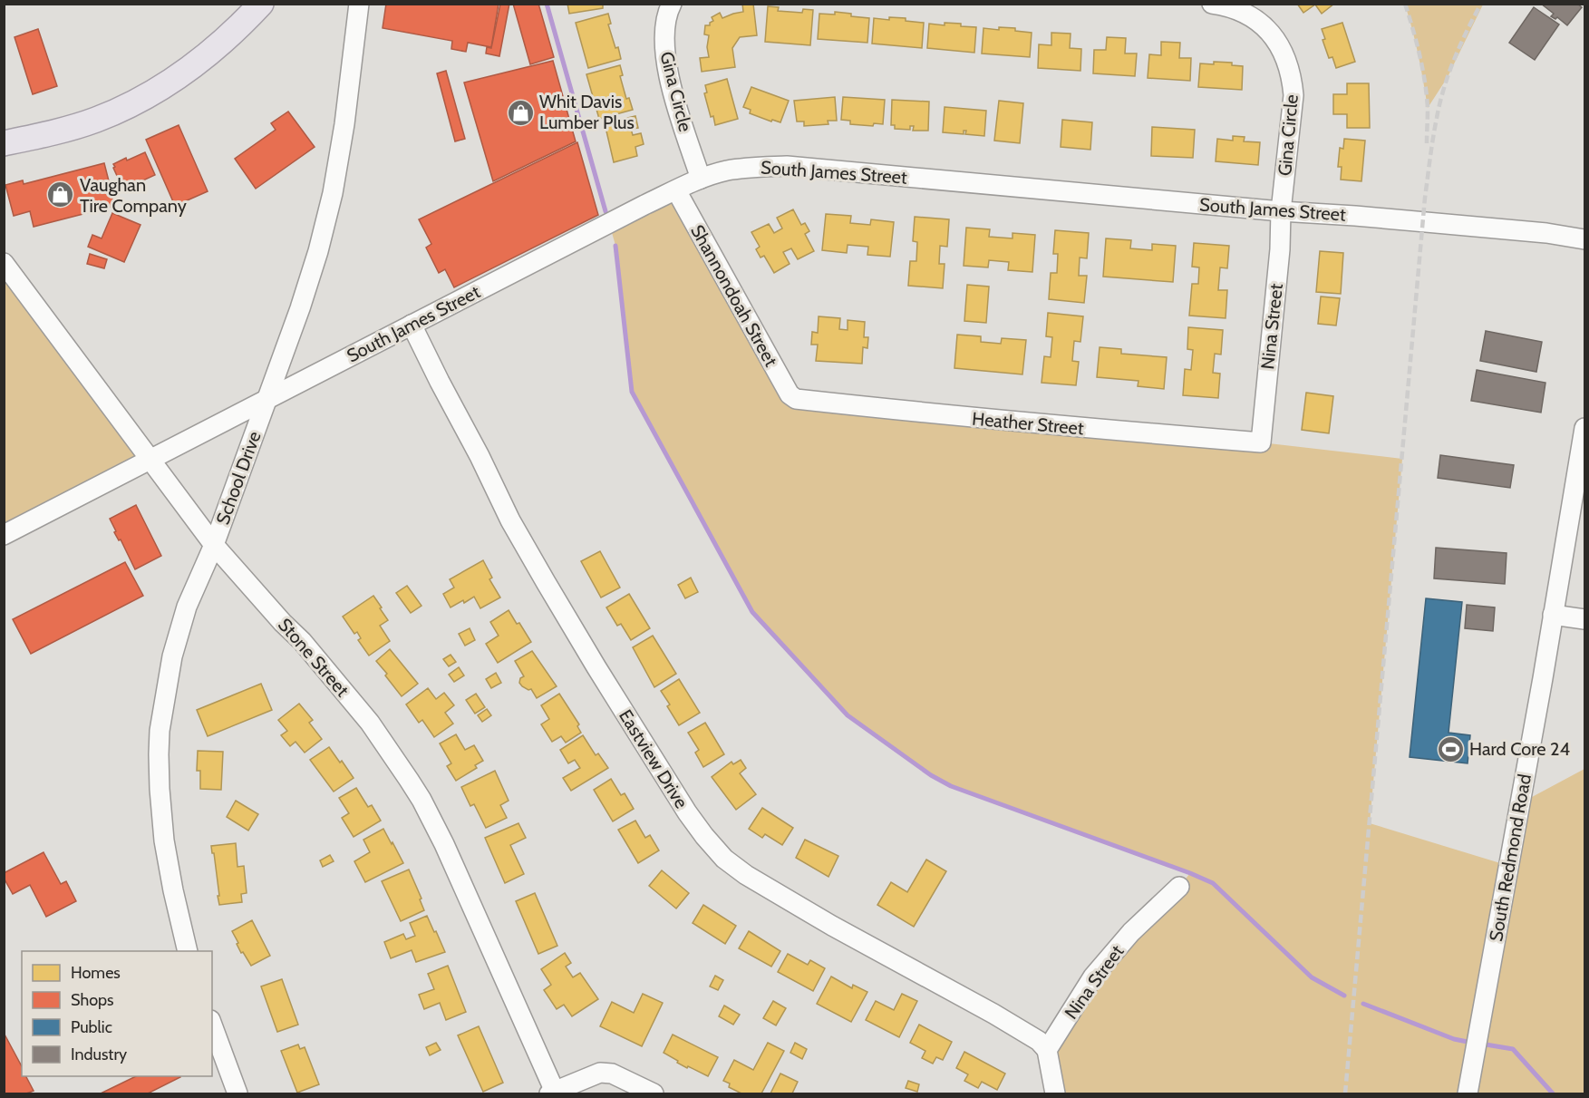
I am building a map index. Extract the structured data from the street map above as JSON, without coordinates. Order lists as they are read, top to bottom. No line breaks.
{"streets":{"street":["Gina Circle","South James Street","Shannondoah Street","Nina Street","Heather Street","School Drive","Stone Street","Eastview Drive","South Redmond Road"]},"crossings":[["Gina Circle","South James Street"],["Gina Circle","Nina Street"],["South James Street","Shannondoah Street"],["South James Street","Nina Street"],["South James Street","School Drive"],["South James Street","Stone Street"],["South James Street","Eastview Drive"],["Shannondoah Street","Heather Street"],["Nina Street","Heather Street"],["Nina Street","Eastview Drive"],["School Drive","Stone Street"]],"places":{"shop":["Whit Davis Lumber Plus","Vaughan Tire Company"],"sports":["Hard Core 24"]},"legend":["Homes","Shops","Public","Industry"]}
